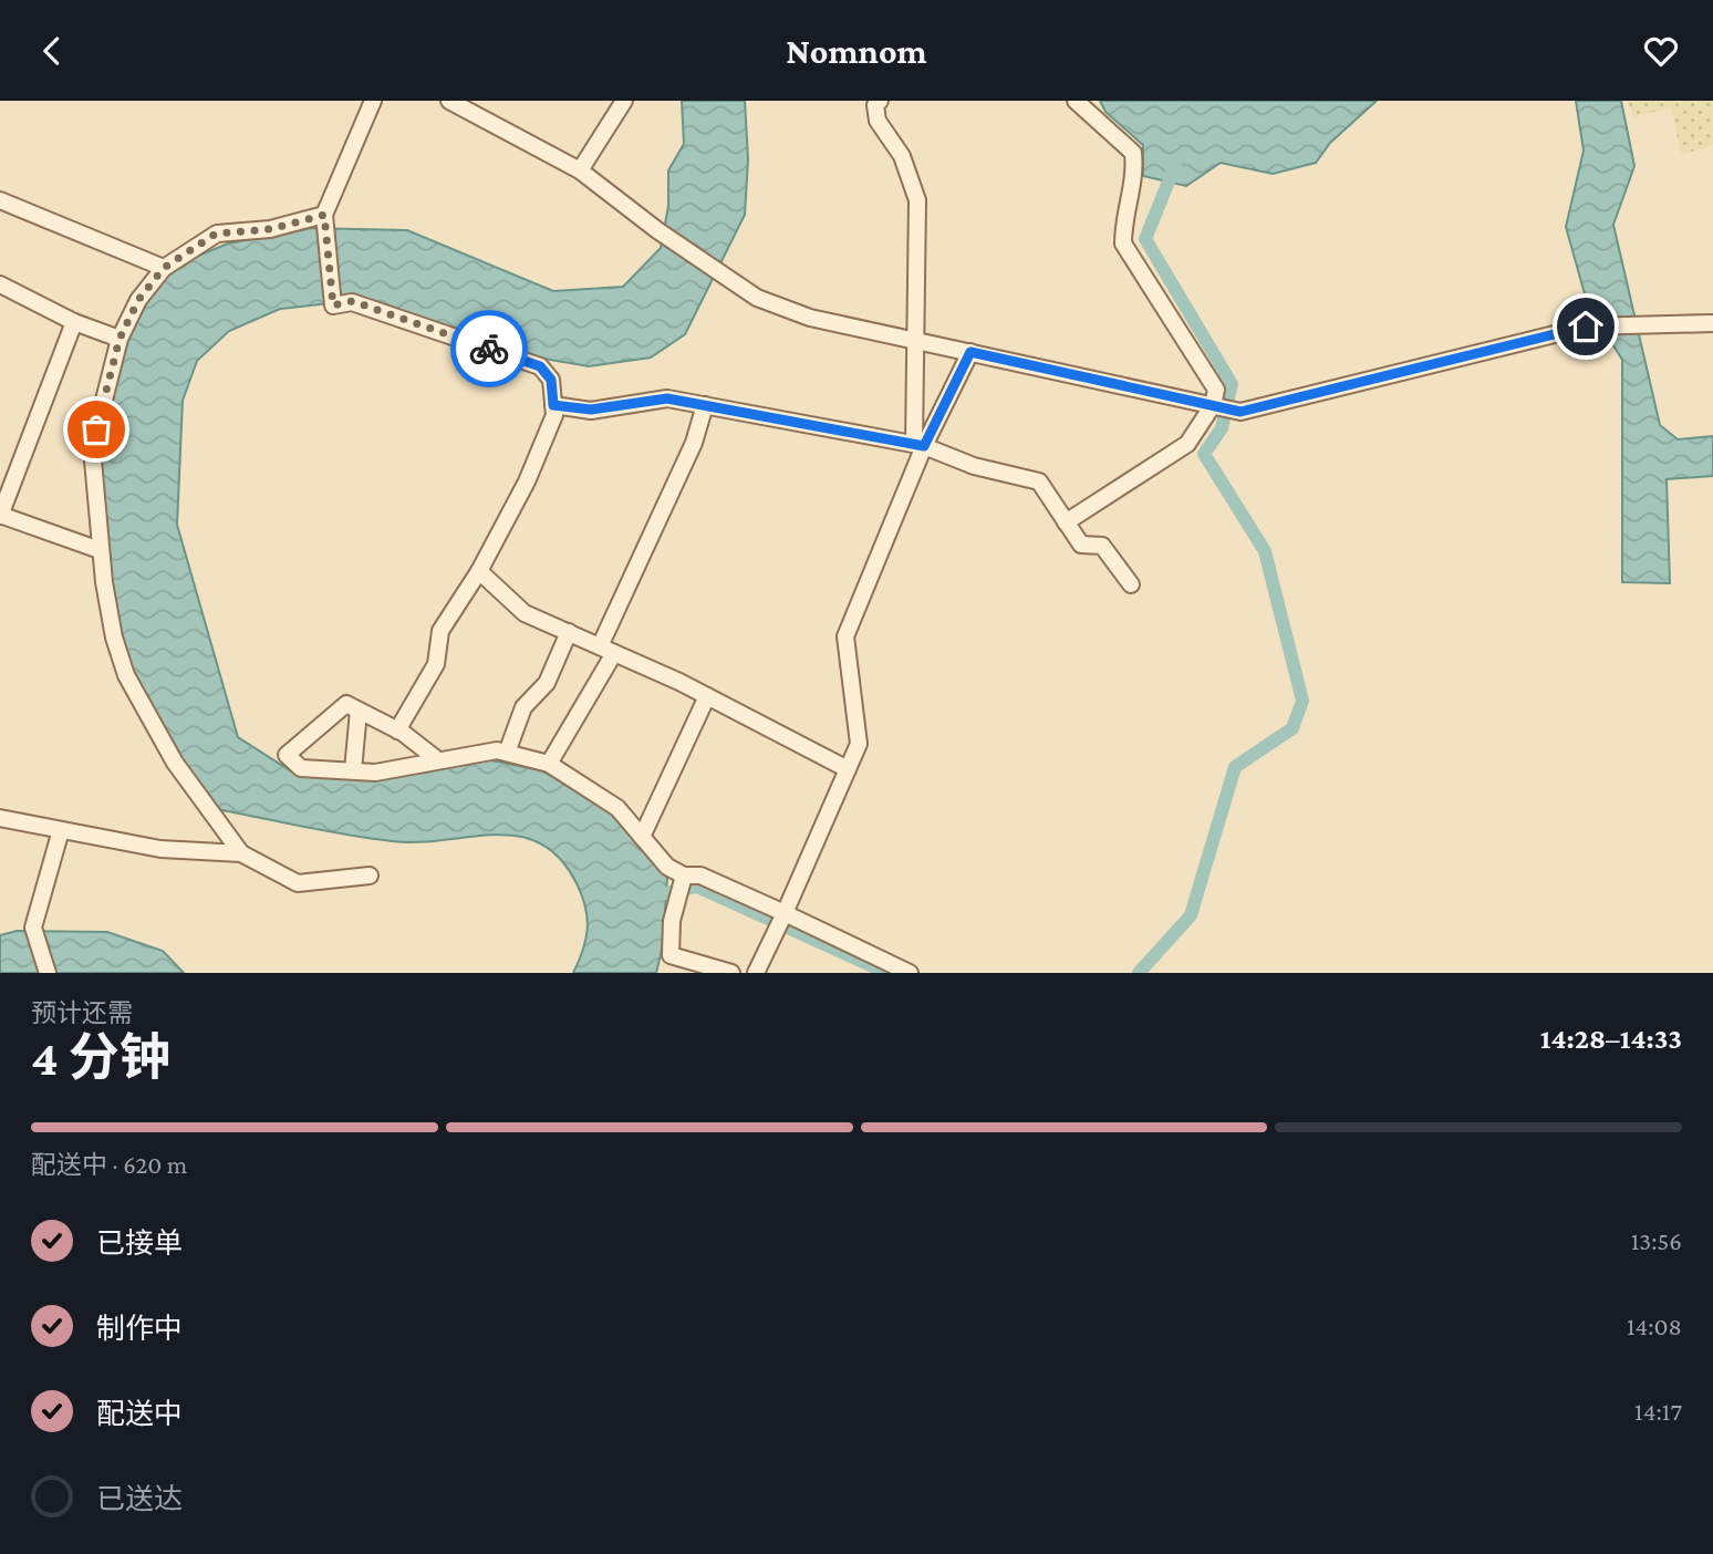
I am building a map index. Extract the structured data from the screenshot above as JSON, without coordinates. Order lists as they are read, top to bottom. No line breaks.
{"page":{"header":"Nomnom","heading":["4 分钟","预计还需","14:28–14:33"],"bar":"配送中 · 620 m","list":[["已接单","13:56"],["制作中","14:08"],["配送中","14:17"],"已送达"]}}
